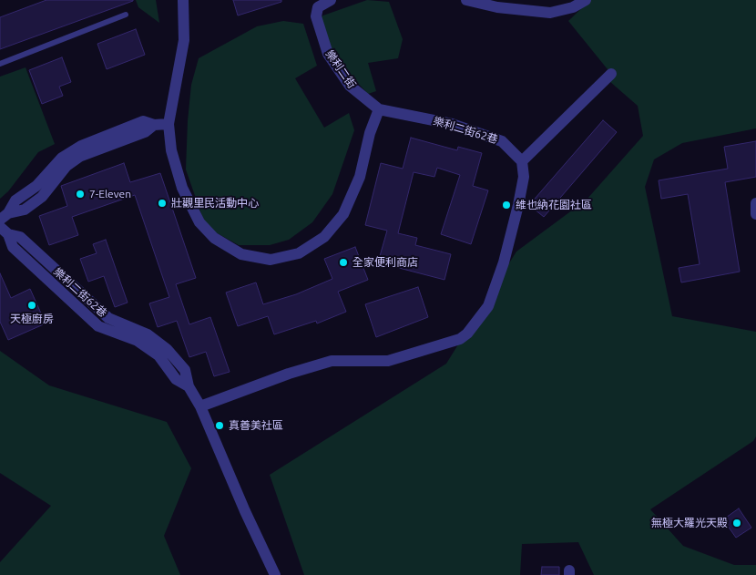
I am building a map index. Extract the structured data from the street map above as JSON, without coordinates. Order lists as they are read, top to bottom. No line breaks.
{"streets":{"street":["樂利二街","樂利二街62巷"]},"crossings":[["樂利二街","樂利二街62巷"]],"places":["7-Eleven","壯觀里民活動中心","維也納花園社區","全家便利商店","天極廚房","真善美社區","無極大羅光天殿"]}
